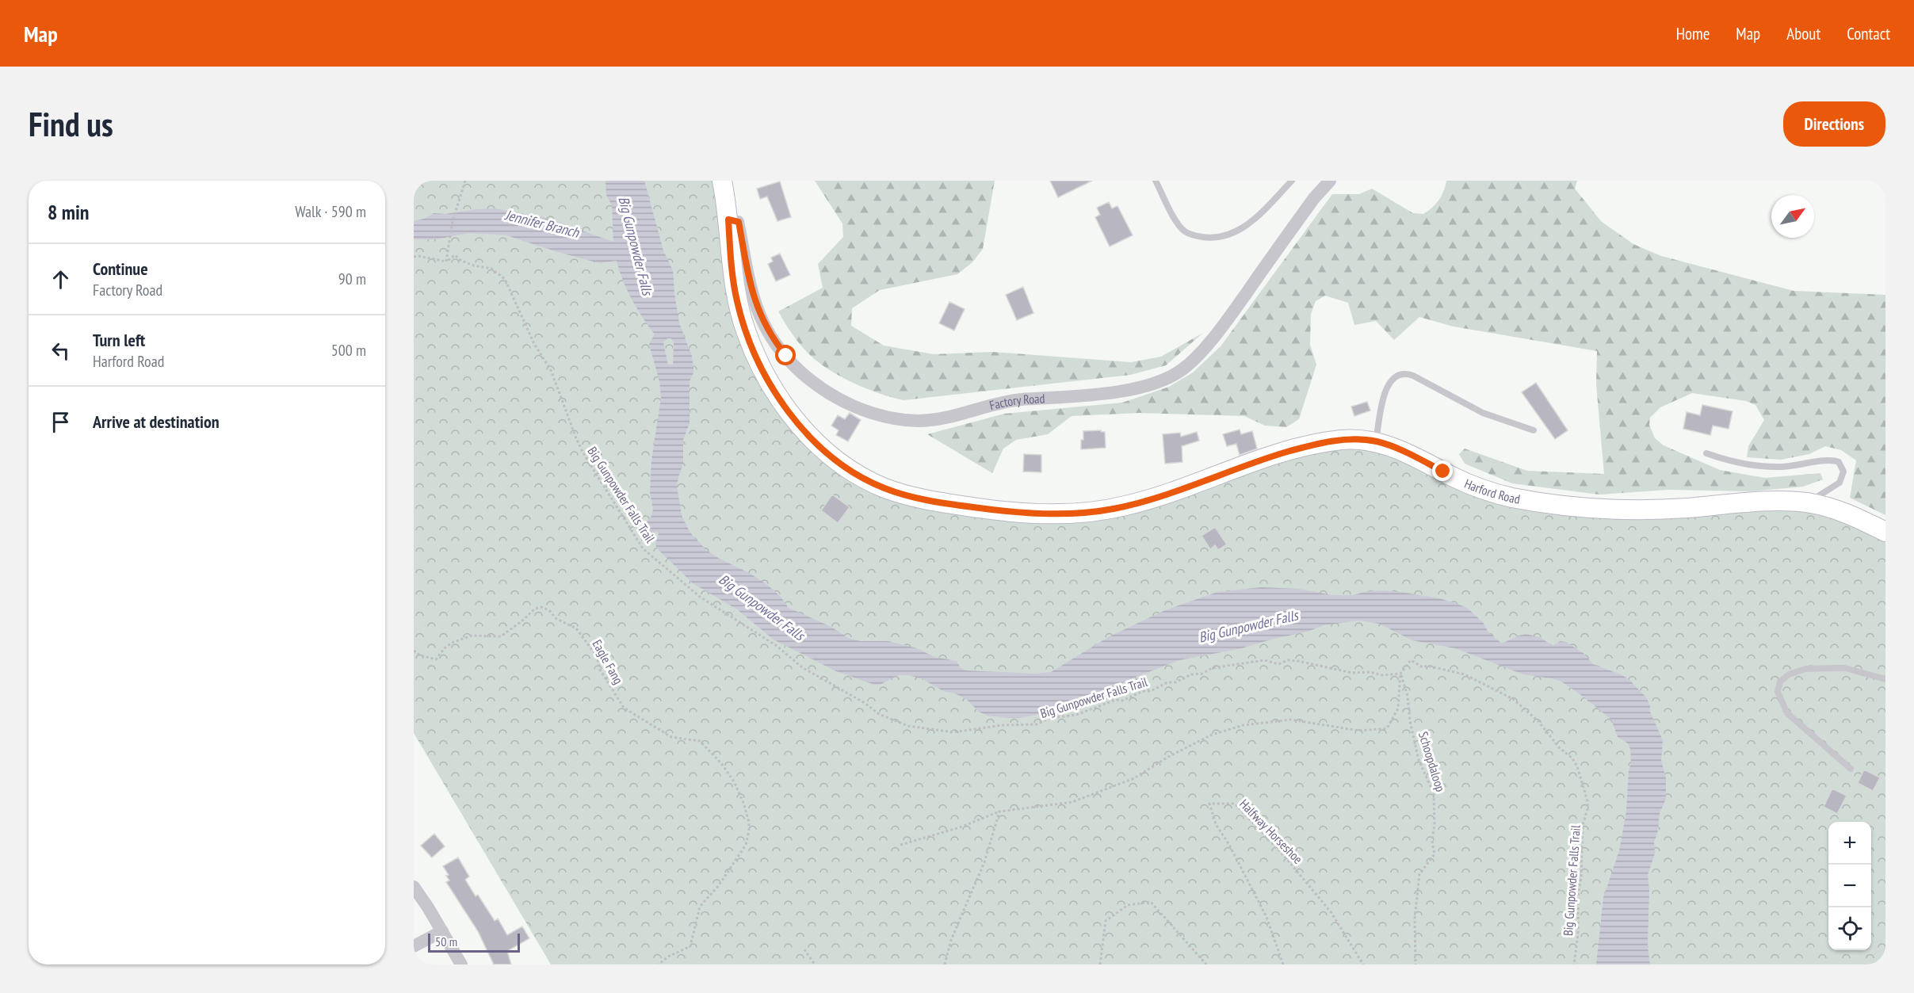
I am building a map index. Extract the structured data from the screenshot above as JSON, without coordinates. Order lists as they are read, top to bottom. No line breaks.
{"streets":{"main road":["Harford Road"],"street":["Factory Road"],"path":["Big Gunpowder Falls Trail","Eagle Fang","Schoopdaloop","Halfway Horseshoe"]},"crossings":[["Factory Road","Harford Road"],["Big Gunpowder Falls Trail","Schoopdaloop"]],"water":["Jennifer Branch","Big Gunpowder Falls"],"scale_bar":"50 m","north":"top right","page":{"header":"Map","nav":["Home","Map","About","Contact"],"buttons":"Directions","title":"Find us","heading":["8 min","Walk · 590 m"],"list":[["Continue","Factory Road","90 m"],["Turn left","Harford Road","500 m"],"Arrive at destination"],"map_buttons":["+","−"],"scale":"50 m"}}
